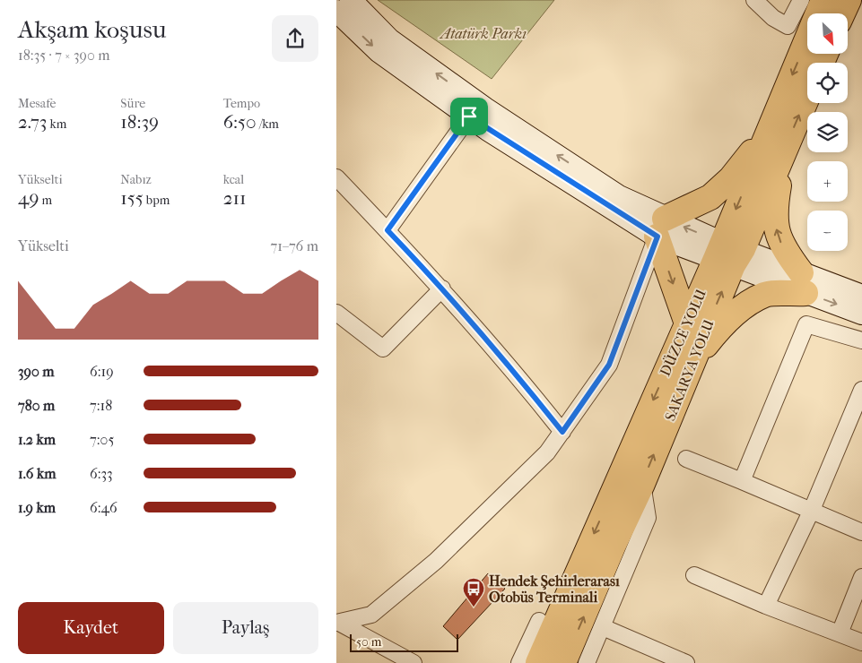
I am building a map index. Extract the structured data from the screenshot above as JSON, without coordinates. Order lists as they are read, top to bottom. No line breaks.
{"streets":{"highway":["DÜZCE YOLU","SAKARYA YOLU"]},"crossings":[["DÜZCE YOLU","SAKARYA YOLU"]],"one_way":["DÜZCE YOLU","SAKARYA YOLU"],"parks":["Atatürk Parkı"],"places":{"bus stop":["Hendek Şehirlerarası Otobüs Terminali"]},"scale_bar":"50 m","north":"bottom right","page":{"heading":["Akşam koşusu","18:35 · 7 × 390 m"],"map_buttons":["+","−"],"stats":[["Mesafe","2.73 km"],["Süre","18:39"],["Tempo","6:50 /km"],["Yükselti","49 m"],["Nabız","155 bpm"],["kcal","211"]],"chart":["Yükselti","71–76 m"],"list":[{"name":"390 m","note":"6:19"},{"name":"780 m","note":"7:18"},{"name":"1.2 km","note":"7:05"},{"name":"1.6 km","note":"6:33"},{"name":"1.9 km","note":"6:46"}],"buttons":["Kaydet","Paylaş"],"scale":"50 m"}}
